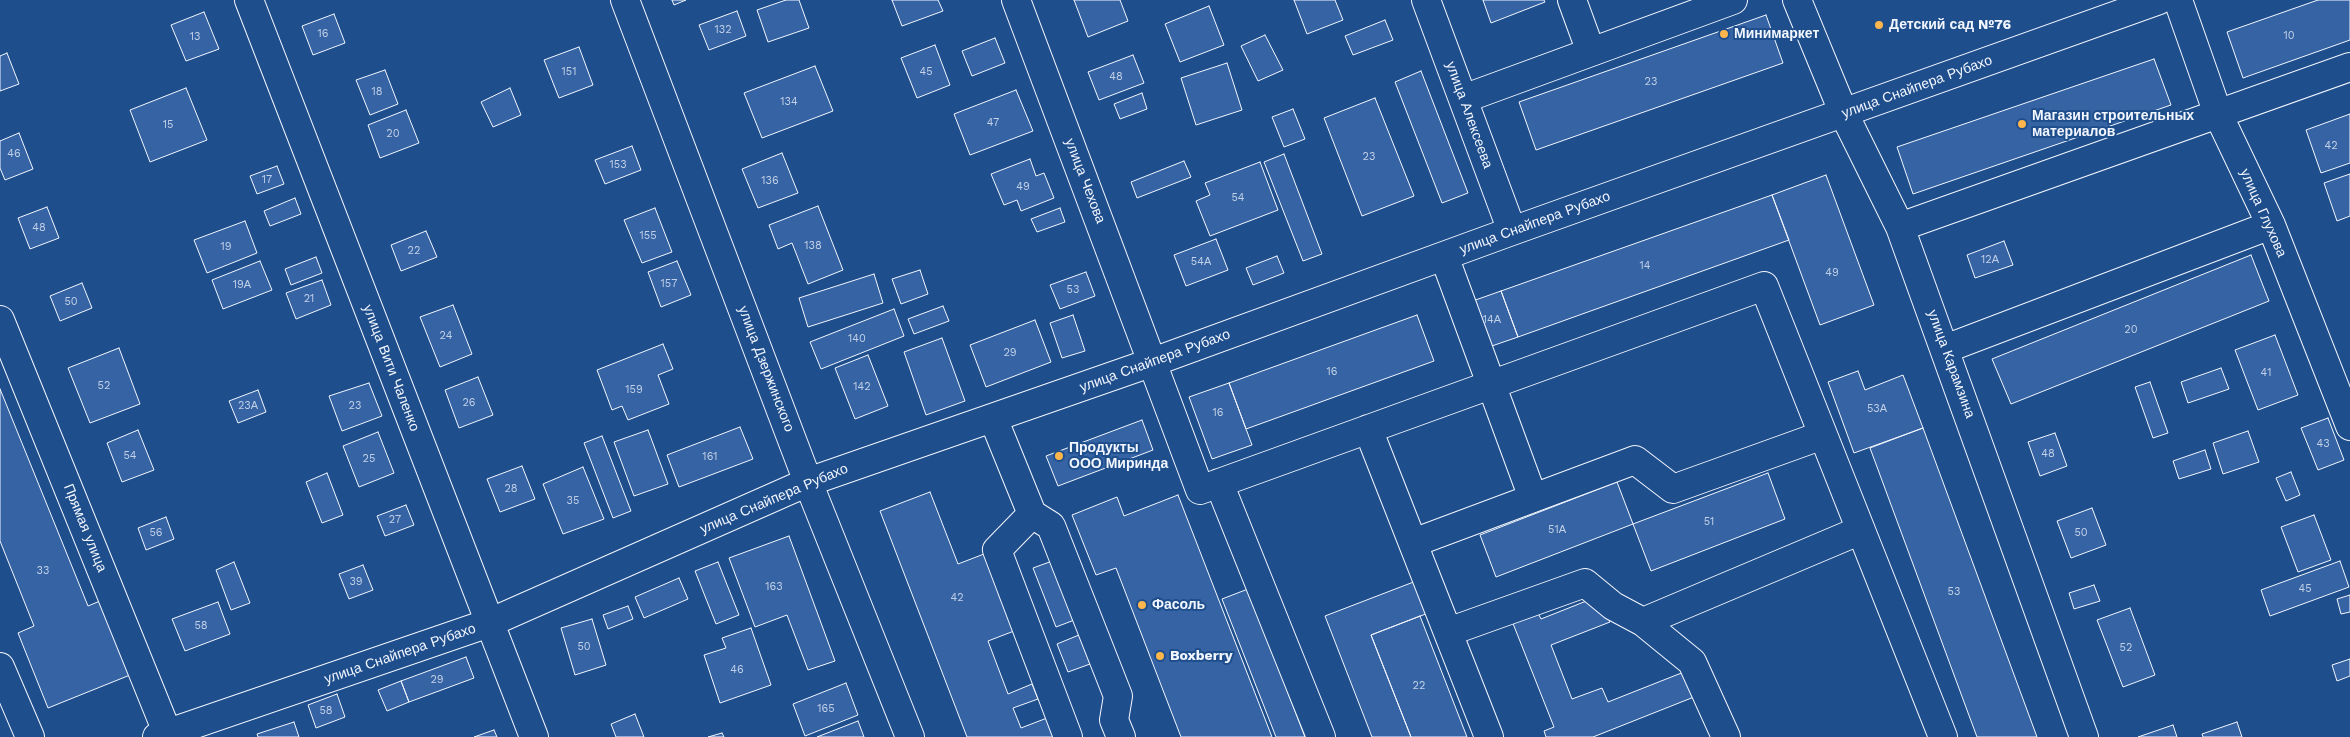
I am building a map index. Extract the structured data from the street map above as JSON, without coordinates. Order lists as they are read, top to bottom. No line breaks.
{"streets":{"street":["улица Снайпера Рубахо","улица Алексеева","улица Чехова","улица Глухова","улица Карамзина","улица Вити Чаленко","улица Дзержинского","Прямая улица"]},"crossings":[["улица Снайпера Рубахо","улица Алексеева"],["улица Снайпера Рубахо","улица Чехова"],["улица Снайпера Рубахо","улица Карамзина"],["улица Снайпера Рубахо","улица Вити Чаленко"],["улица Снайпера Рубахо","улица Дзержинского"],["улица Снайпера Рубахо","Прямая улица"]],"places":["Детский сад №76","Минимаркет","Магазин строительных материалов","Продукты ООО Миринда","Фасоль","Boxberry"],"house_numbers":["132","16","10","13","151","45","48","23","18","134","47","15","20","42","46","23","153","17","136","49","54","48","155","138","19","22","12А","54А","14","49","157","19А","53","21","50","14А","20","24","140","29","16","41","52","142","159","26","23А","23","53А","16","43","48","54","161","25","28","35","27","51","51А","56","50","33","39","163","45","53","42","58","50","52","46","29","22","165","58"]}
